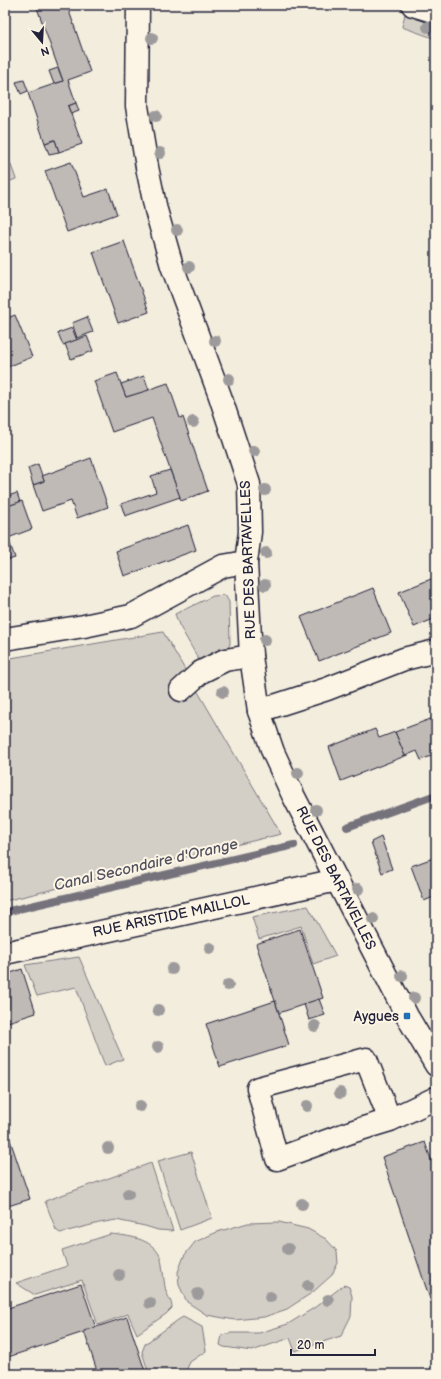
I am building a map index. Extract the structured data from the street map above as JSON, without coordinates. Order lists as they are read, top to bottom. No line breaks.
{"streets":{"street":["RUE DES BARTAVELLES","RUE ARISTIDE MAILLOL"]},"crossings":[["RUE DES BARTAVELLES","RUE ARISTIDE MAILLOL"]],"water":["Canal Secondaire d'Orange"],"places":{"transit":["Aygues"]},"scale_bar":"20 m","north":"bottom"}
